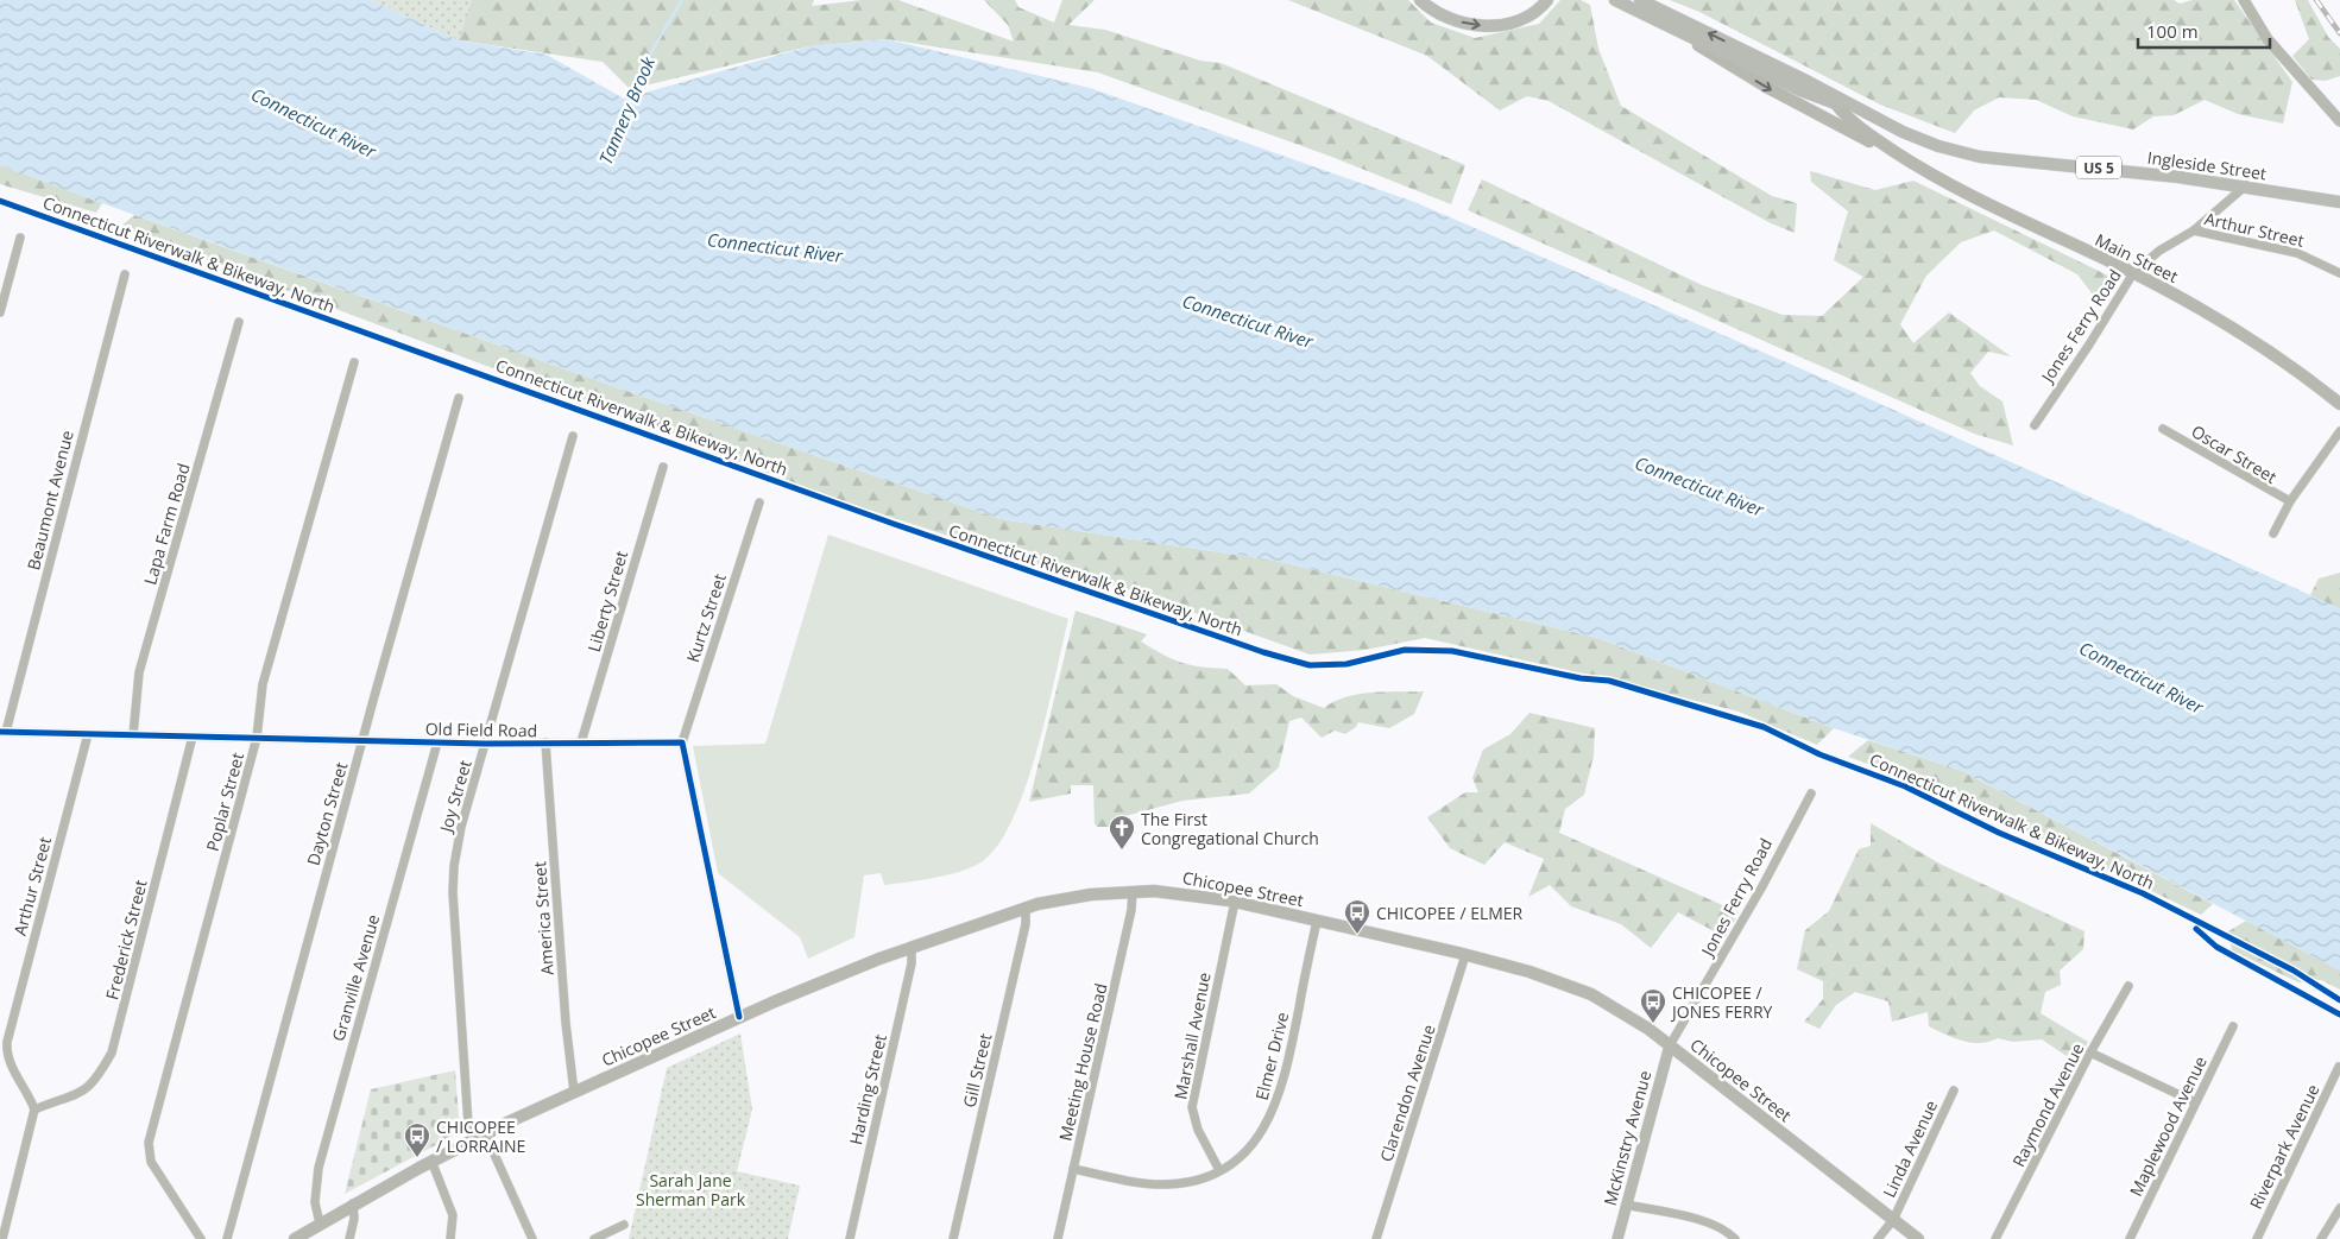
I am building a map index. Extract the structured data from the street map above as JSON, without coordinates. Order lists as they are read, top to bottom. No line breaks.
{"streets":{"main road":["Ingleside Street","US 5","Main Street","Chicopee Street"],"street":["Arthur Street","Jones Ferry Road","Oscar Street","Beaumont Avenue","Lapa Farm Road","Liberty Street","Kurtz Street","Old Field Road","Joy Street","Poplar Street","Dayton Street","America Street","Frederick Street","Granville Avenue","Marshall Avenue","Elmer Drive","Meeting House Road","Gill Street","Harding Street","Clarendon Avenue","Raymond Avenue","Maplewood Avenue","McKinstry Avenue","Riverpark Avenue","Linda Avenue"],"cycle path":["Connecticut Riverwalk & Bikeway, North"]},"crossings":[["Ingleside Street","US 5"],["Ingleside Street","Main Street"],["Ingleside Street","Jones Ferry Road"],["US 5","Main Street"],["Arthur Street","Jones Ferry Road"],["Arthur Street","Old Field Road"],["Arthur Street","Frederick Street"],["Main Street","Jones Ferry Road"],["Jones Ferry Road","Chicopee Street"],["Jones Ferry Road","McKinstry Avenue"],["Beaumont Avenue","Old Field Road"],["Lapa Farm Road","Old Field Road"],["Liberty Street","Old Field Road"],["Kurtz Street","Old Field Road"],["Old Field Road","Joy Street"],["Old Field Road","Poplar Street"],["Old Field Road","Dayton Street"],["Old Field Road","America Street"],["Old Field Road","Frederick Street"],["Old Field Road","Granville Avenue"],["Joy Street","Chicopee Street"],["Chicopee Street","America Street"],["Chicopee Street","Granville Avenue"],["Chicopee Street","Marshall Avenue"],["Chicopee Street","Elmer Drive"],["Chicopee Street","Meeting House Road"],["Chicopee Street","Gill Street"],["Chicopee Street","Harding Street"],["Chicopee Street","Clarendon Avenue"],["Chicopee Street","McKinstry Avenue"],["Chicopee Street","Linda Avenue"],["Marshall Avenue","Elmer Drive"],["Elmer Drive","Meeting House Road"]],"water":["Tannery Brook","Connecticut River"],"parks":["Sarah Jane Sherman Park"],"places":{"church":["The First Congregational Church"],"bus stop":["CHICOPEE / ELMER","CHICOPEE / JONES FERRY","CHICOPEE / LORRAINE"]},"scale_bar":"100 m"}
